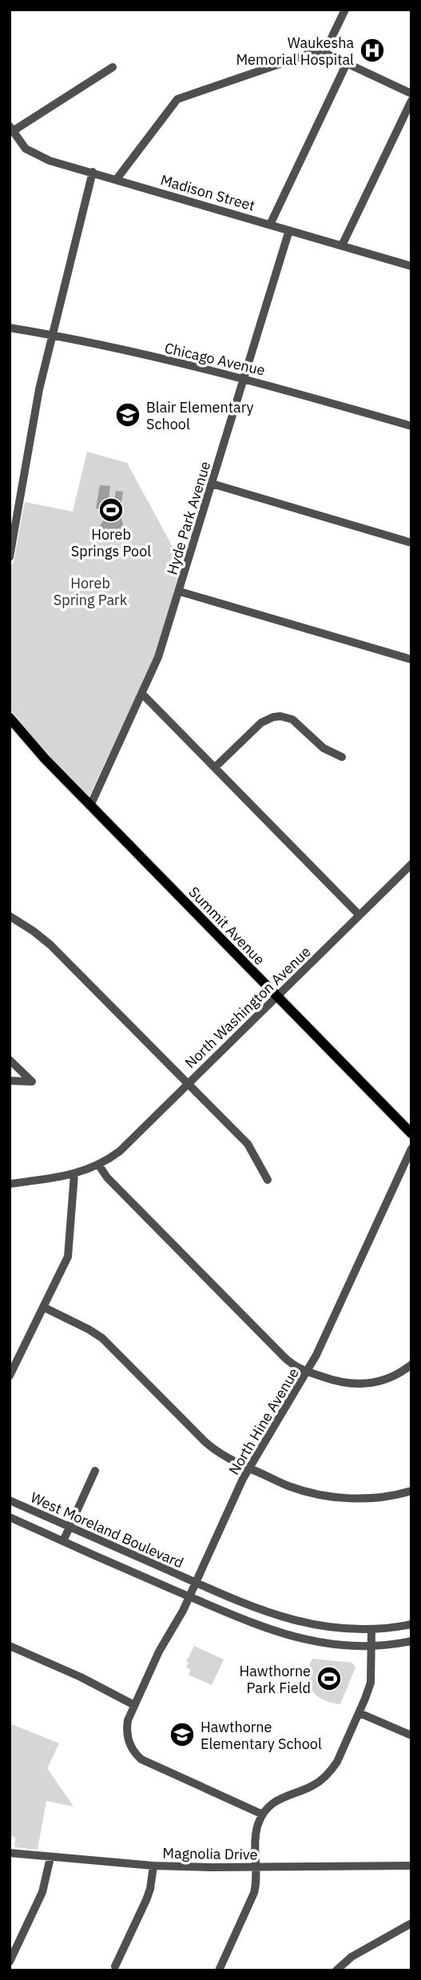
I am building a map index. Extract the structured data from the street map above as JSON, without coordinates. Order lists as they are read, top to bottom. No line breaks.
{"streets":{"main road":["Summit Avenue"],"street":["Madison Street","Chicago Avenue","Hyde Park Avenue","North Washington Avenue","North Hine Avenue","West Moreland Boulevard","Magnolia Drive"]},"crossings":[["Madison Street","Hyde Park Avenue"],["Chicago Avenue","Hyde Park Avenue"],["Hyde Park Avenue","Summit Avenue"],["Summit Avenue","North Washington Avenue"],["North Hine Avenue","West Moreland Boulevard"]],"parks":["Horeb Spring Park"],"places":{"hospital":["Waukesha Memorial Hospital"],"school or university":["Blair Elementary School","Hawthorne Elementary School"],"sports":["Horeb Springs Pool","Hawthorne Park Field"]}}
